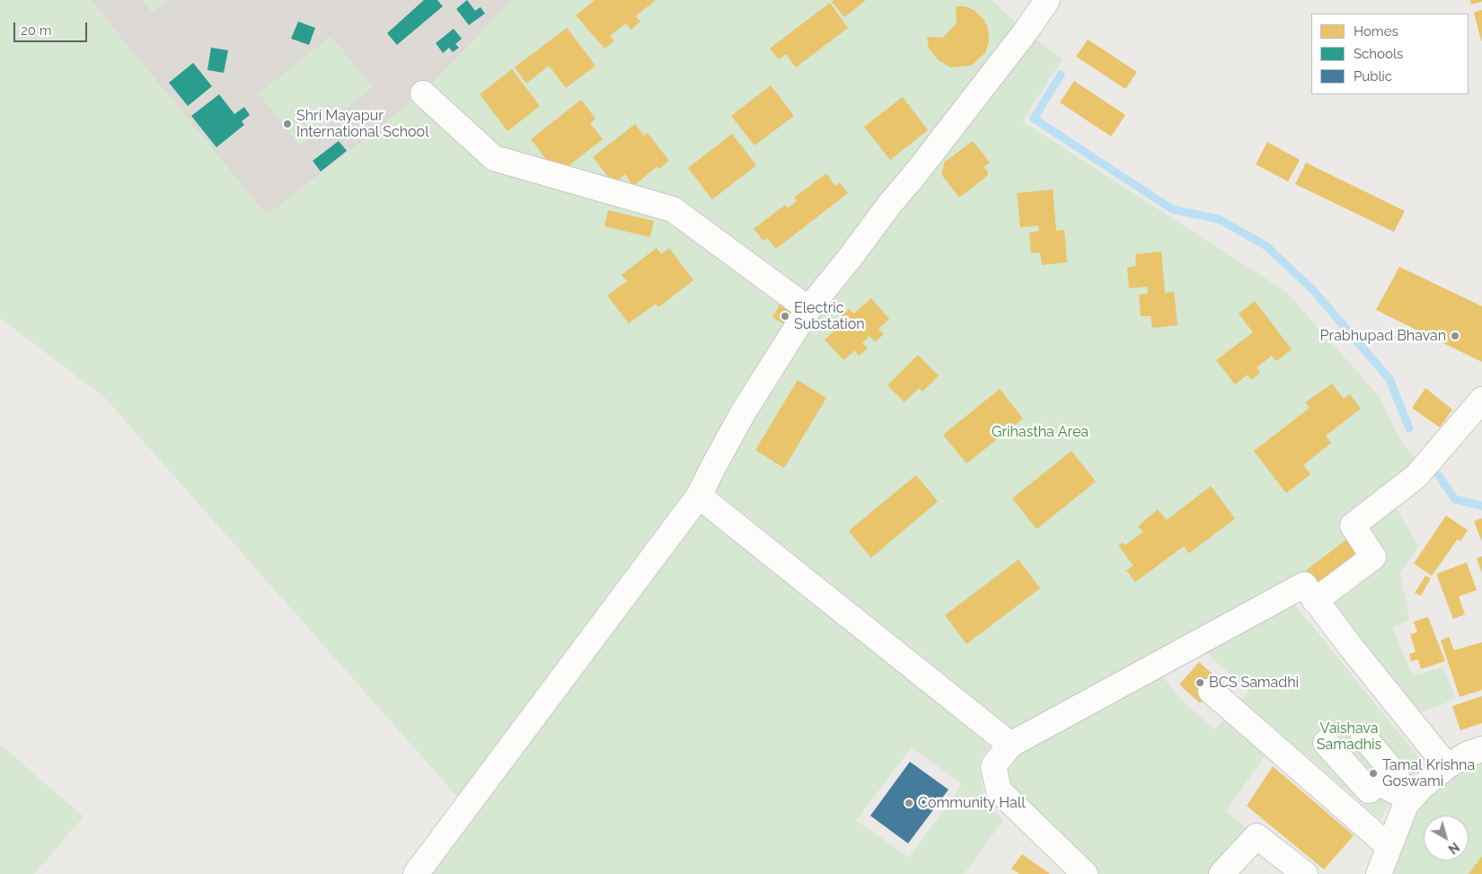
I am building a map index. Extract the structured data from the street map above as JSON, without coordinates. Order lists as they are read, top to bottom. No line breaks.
{"parks":["Grihastha Area","Vaishava Samadhis"],"places":["Shri Mayapur International School","Electric Substation","Prabhupad Bhavan","BCS Samadhi","Tamal Krishna Goswami","Community Hall"],"legend":["Homes","Schools","Public"],"scale_bar":"20 m","north":"bottom right"}
